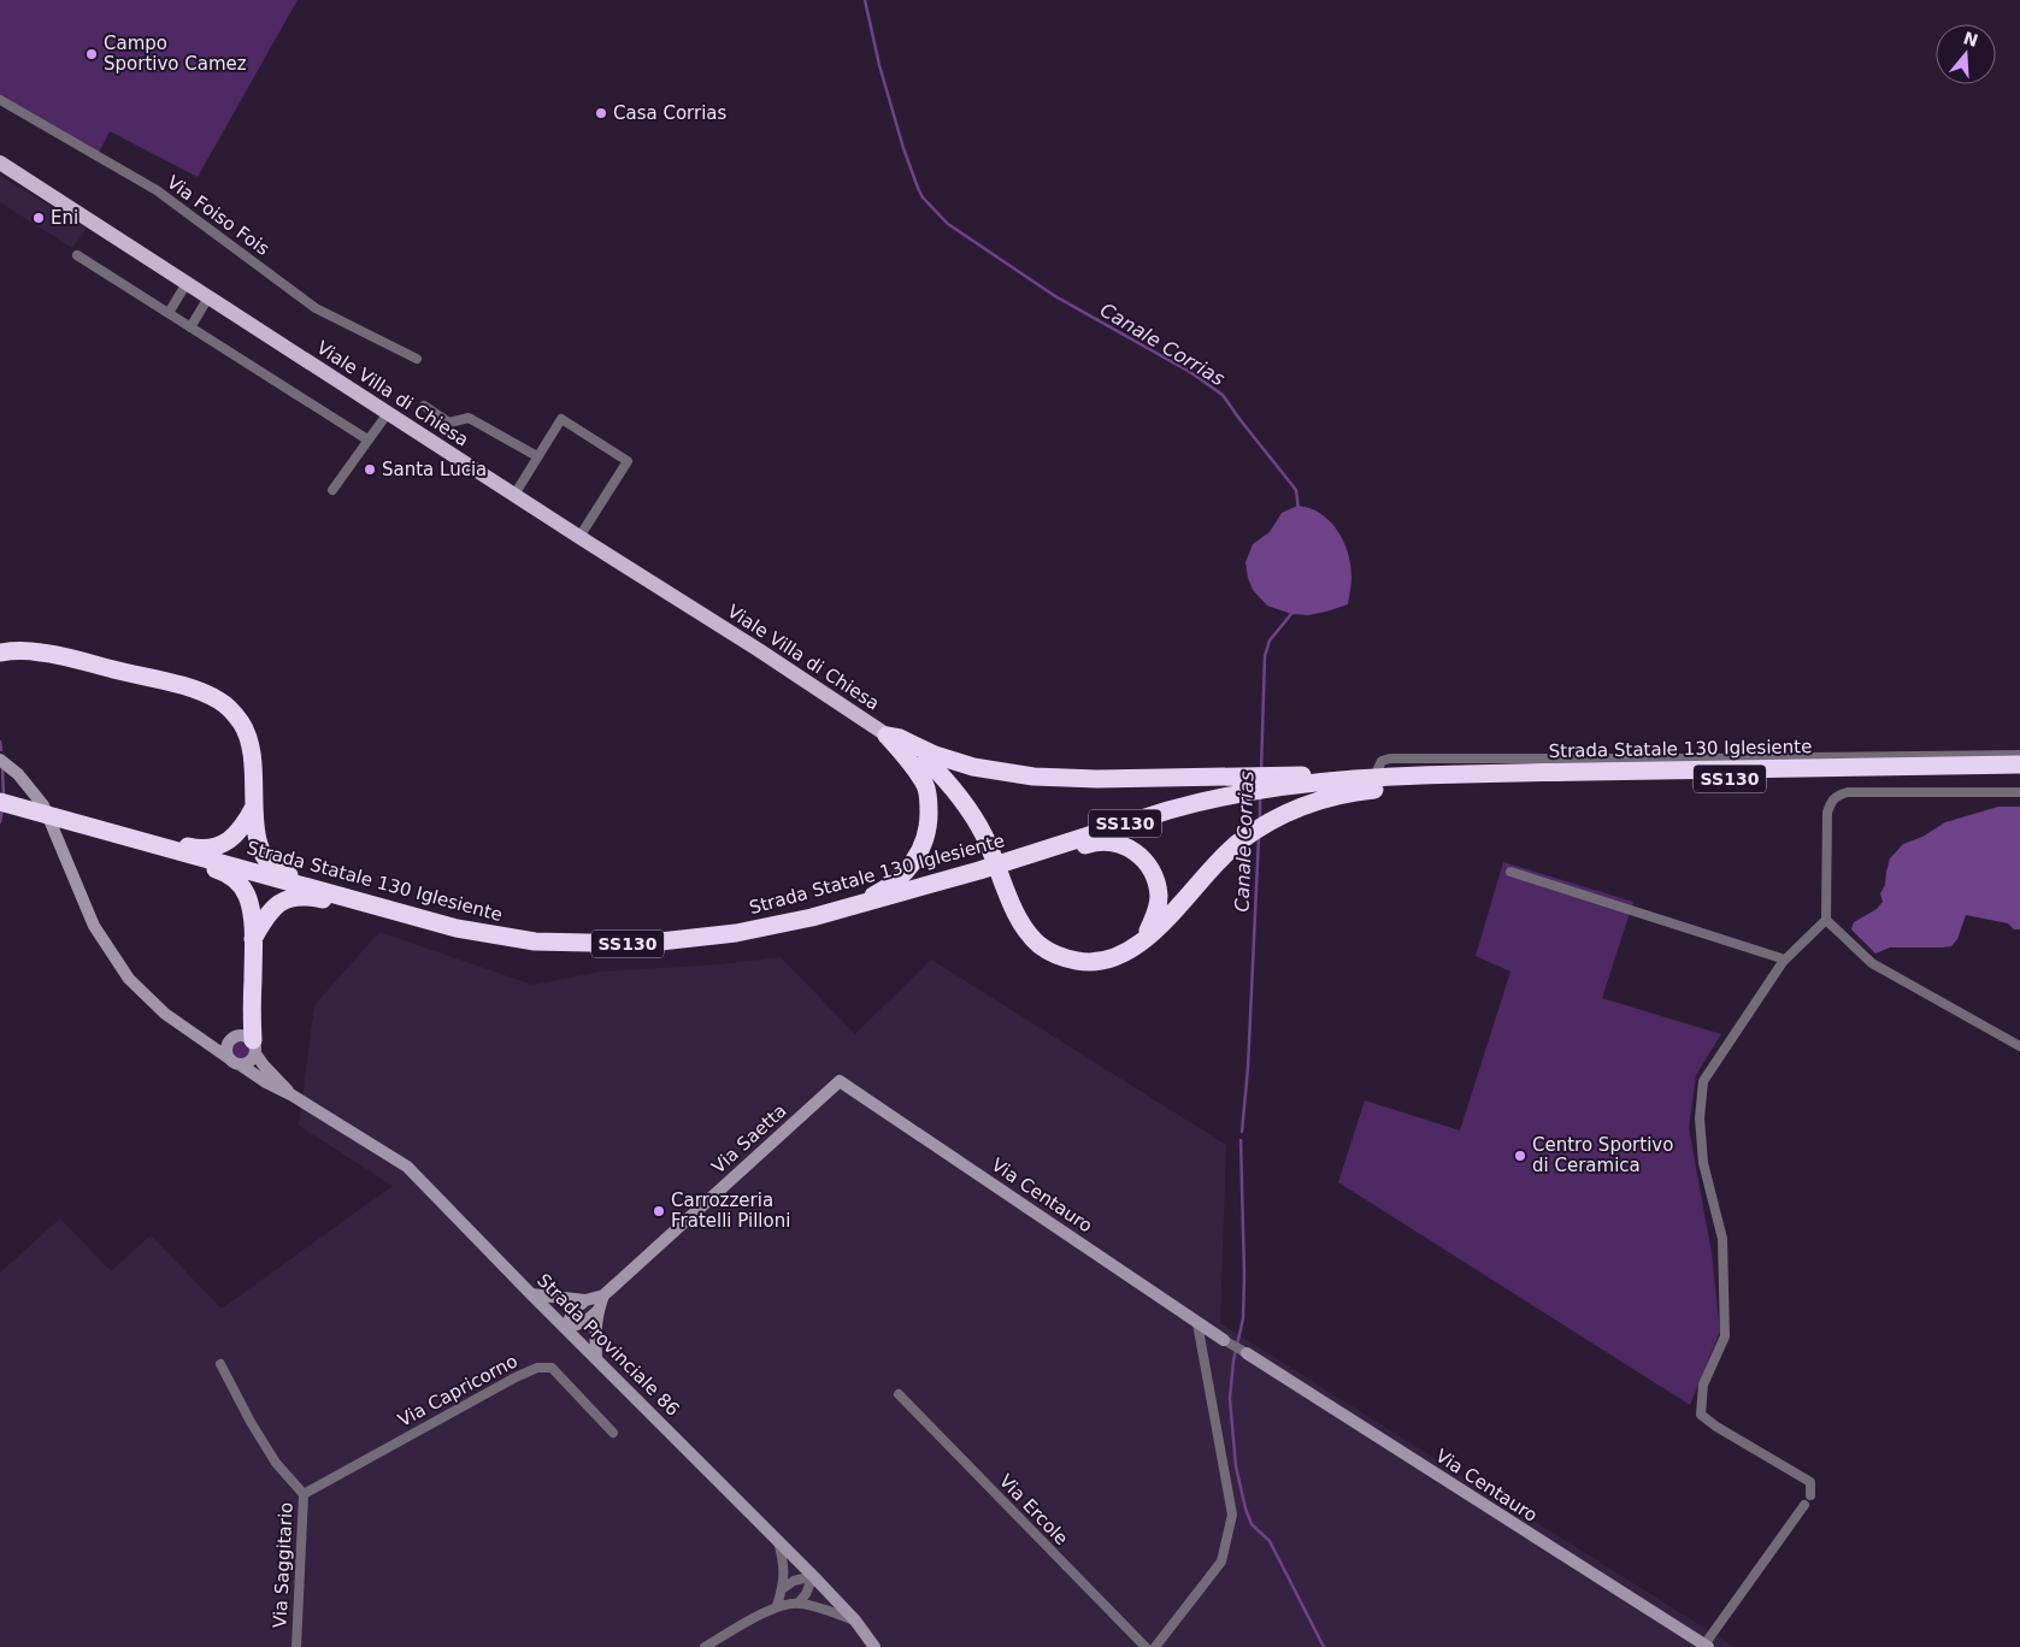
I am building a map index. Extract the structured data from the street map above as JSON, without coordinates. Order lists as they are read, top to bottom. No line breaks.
{"streets":{"highway":["Strada Statale 130 Iglesiente","SS130"],"main road":["Viale Villa di Chiesa"],"street":["Via Foiso Fois","Via Saetta","Via Centauro","Strada Provinciale 86","Via Capricorno","Via Ercole","Via Saggitario"]},"crossings":[["Via Saetta","Via Centauro"],["Via Saetta","Strada Provinciale 86"],["Via Capricorno","Via Saggitario"]],"water":["Canale Corrias"],"places":["Campo Sportivo Camez","Casa Corrias","Eni","Santa Lucia","Centro Sportivo di Ceramica","Carrozzeria Fratelli Pilloni"],"north":"top"}
